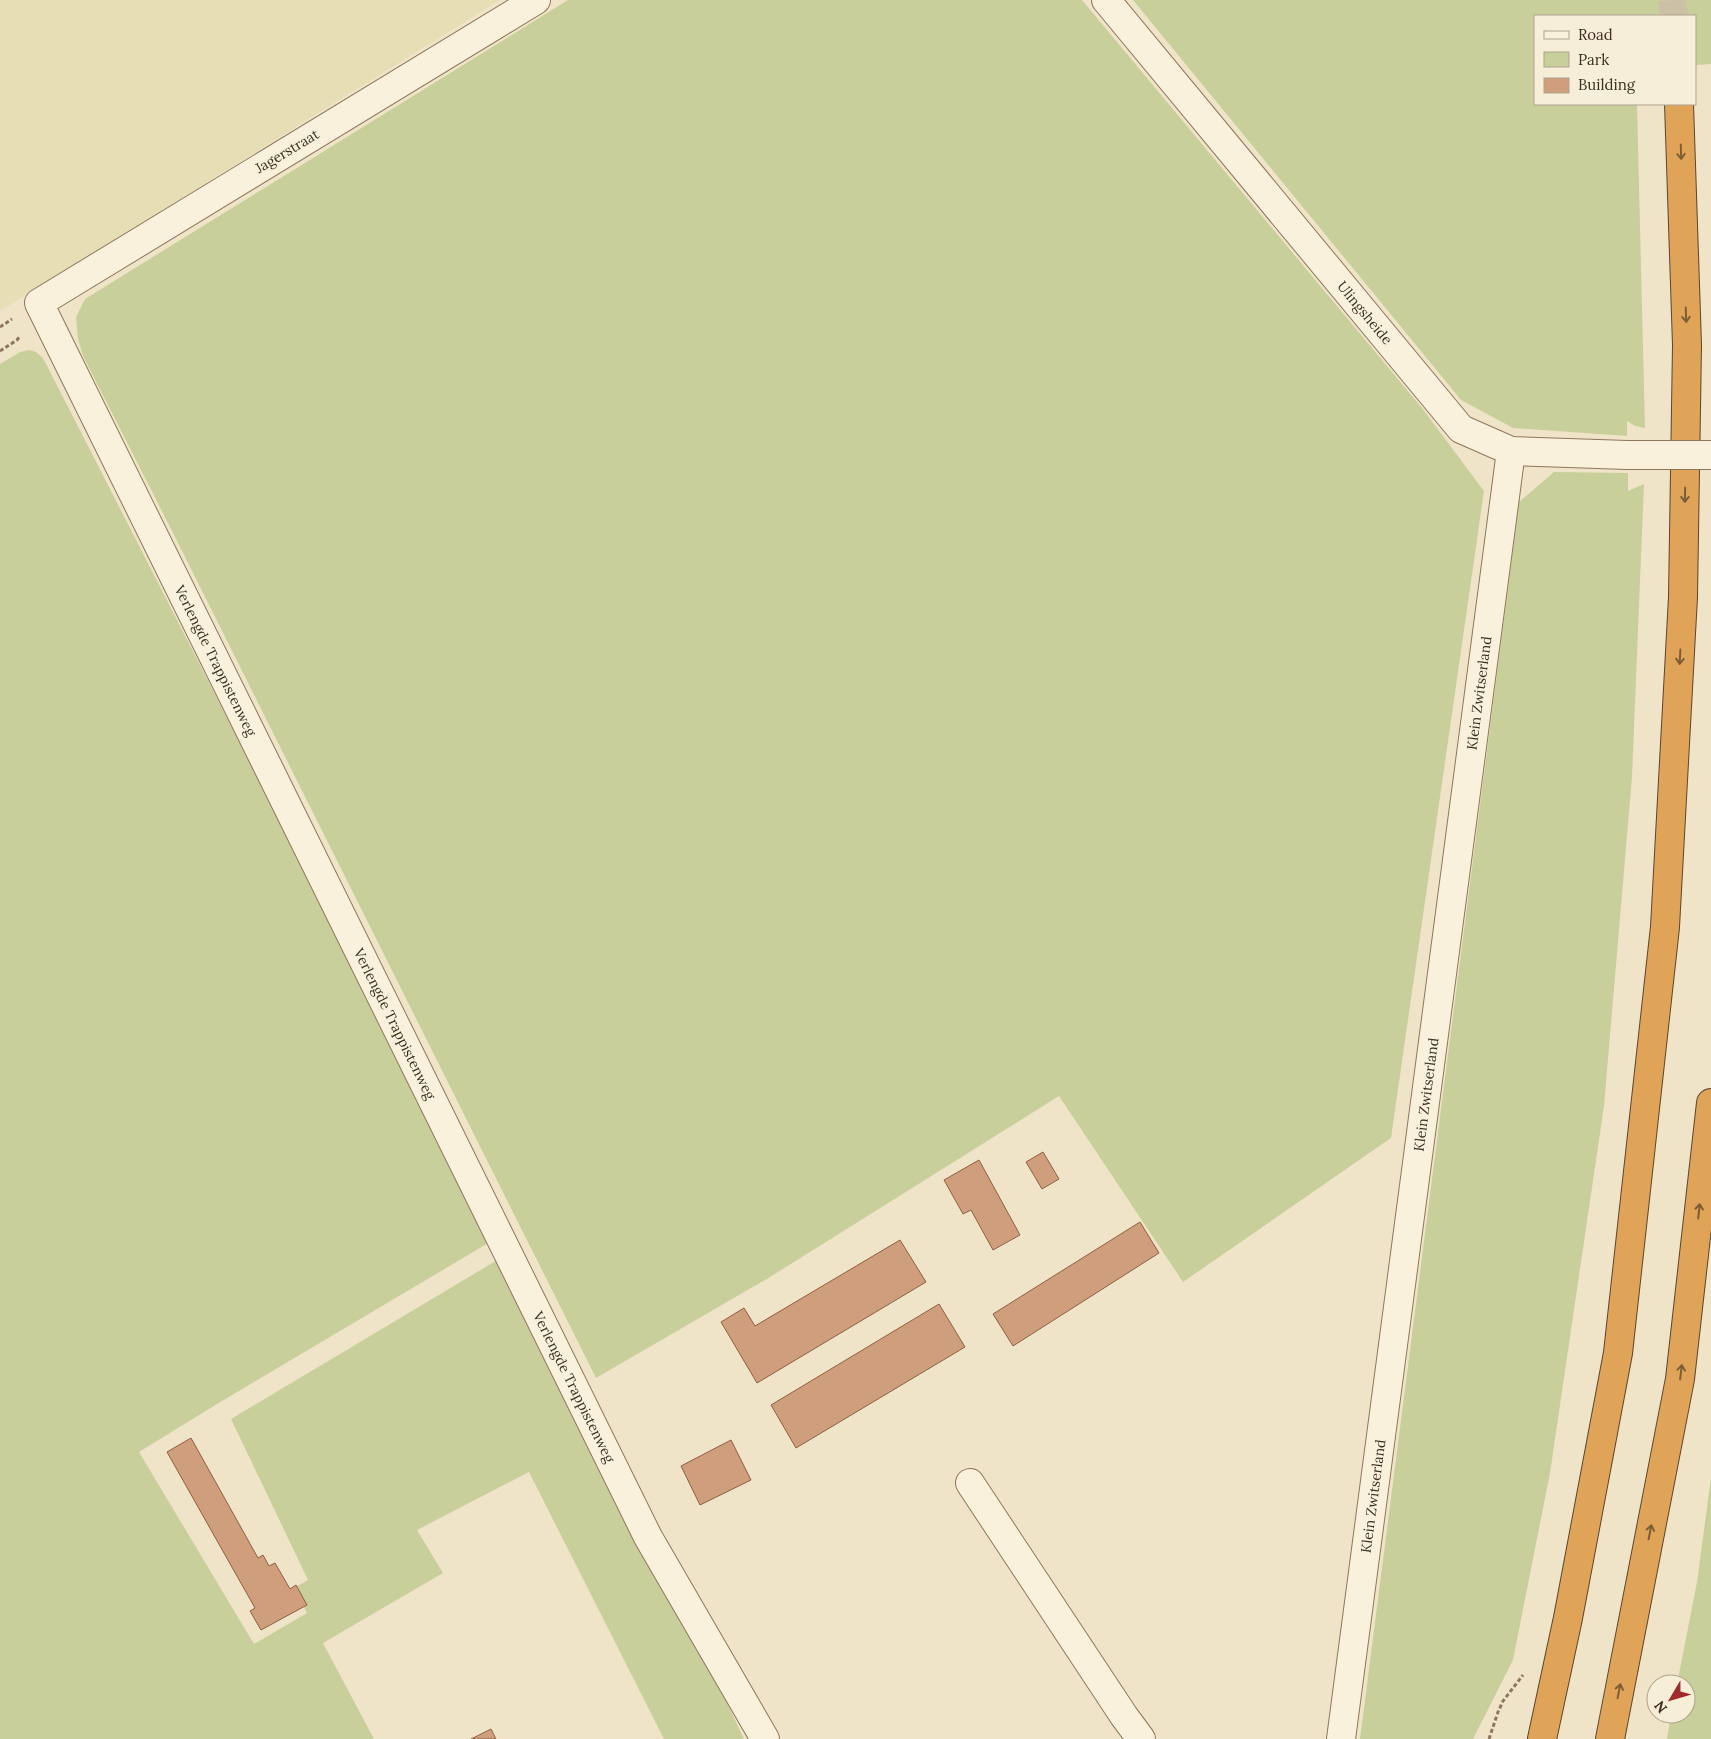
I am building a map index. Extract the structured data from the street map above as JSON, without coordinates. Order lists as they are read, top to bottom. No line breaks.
{"streets":{"street":["Jagerstraat","Ulingsheide","Verlengde Trappistenweg","Klein Zwitserland"]},"crossings":[["Jagerstraat","Verlengde Trappistenweg"],["Ulingsheide","Klein Zwitserland"]],"legend":["Road","Park","Building"],"north":"bottom left"}
